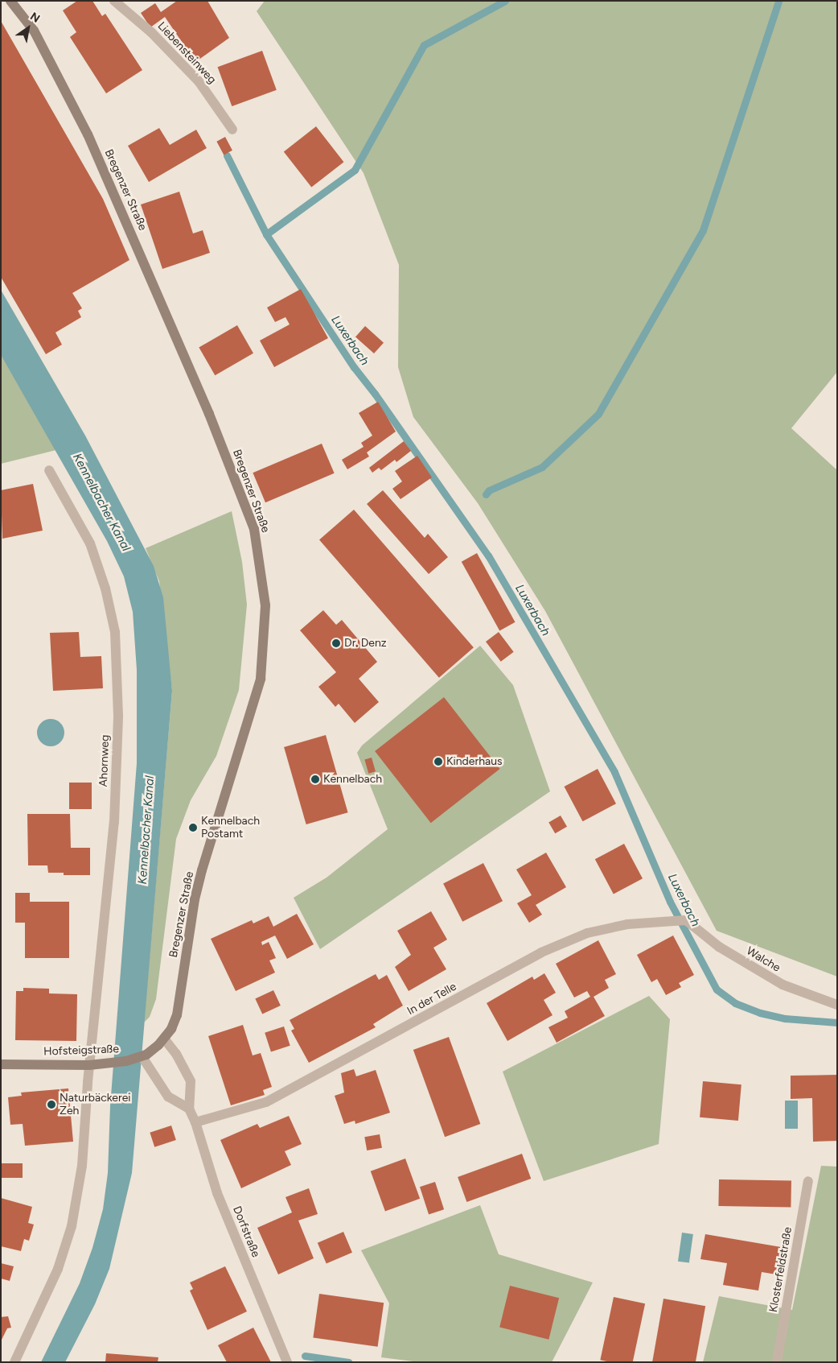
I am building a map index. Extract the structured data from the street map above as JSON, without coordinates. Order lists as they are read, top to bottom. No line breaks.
{"streets":{"main road":["Bregenzer Straße","Hofsteigstraße"],"street":["Liebensteinweg","Ahornweg","Walche","In der Telle","Dorfstraße","Klosterfeldstraße"]},"crossings":[["Bregenzer Straße","Hofsteigstraße"],["Ahornweg","Hofsteigstraße"],["Walche","In der Telle"],["In der Telle","Dorfstraße"]],"water":["Luxerbach","Kennelbacher Kanal"],"places":["Dr. Denz","Kinderhaus","Kennelbach","Kennelbach Postamt","Naturbäckerei Zeh"],"north":"top right"}
